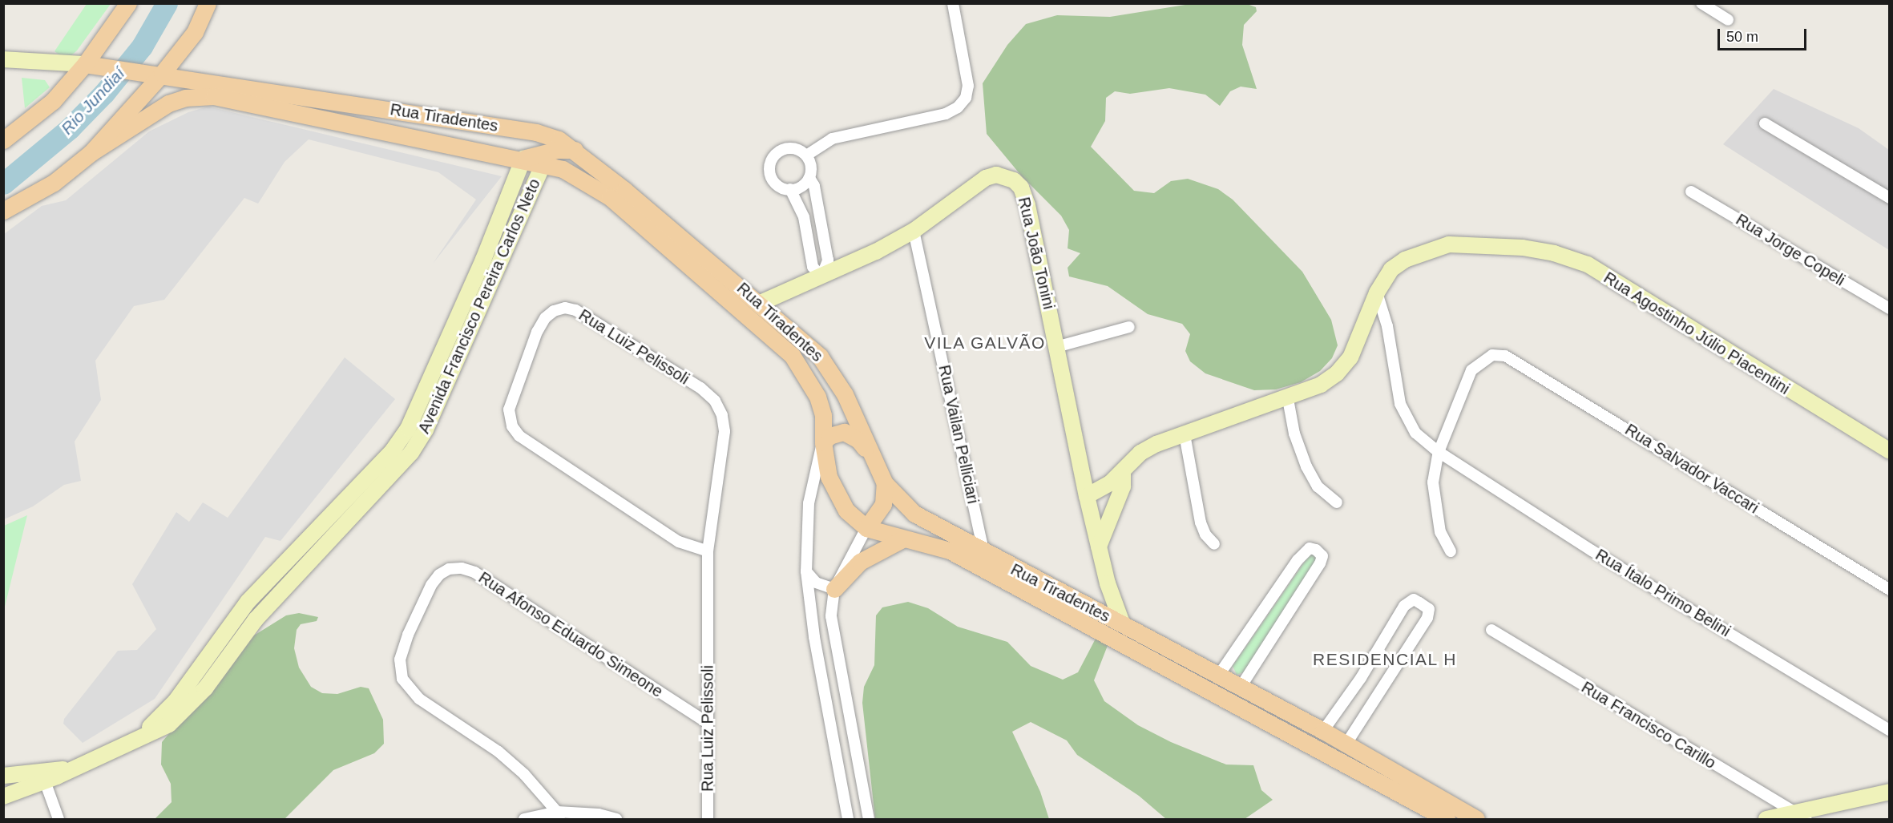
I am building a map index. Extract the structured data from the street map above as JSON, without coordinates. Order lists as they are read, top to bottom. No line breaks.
{"streets":{"main road":["Rua Tiradentes"],"street":["Rua Jorge Copeli","Rua João Tonini","Avenida Francisco Pereira Carlos Neto","Rua Agostinho Júlio Piacentini","Rua Luiz Pelissoli","Rua Vailan Pelliciari","Rua Salvador Vaccari","Rua Ítalo Primo Belini","Rua Afonso Eduardo Simeone","Rua Francisco Carillo"]},"crossings":[["Rua Tiradentes","Rua João Tonini"],["Rua Tiradentes","Avenida Francisco Pereira Carlos Neto"],["Rua Tiradentes","Rua Vailan Pelliciari"],["Rua João Tonini","Rua Agostinho Júlio Piacentini"],["Rua João Tonini","Rua Vailan Pelliciari"],["Rua Agostinho Júlio Piacentini","Rua Ítalo Primo Belini"],["Rua Luiz Pelissoli","Rua Afonso Eduardo Simeone"],["Rua Salvador Vaccari","Rua Ítalo Primo Belini"]],"districts":["VILA GALVÃO","RESIDENCIAL H"],"water":["Rio Jundiaí"],"scale_bar":"50 m"}
